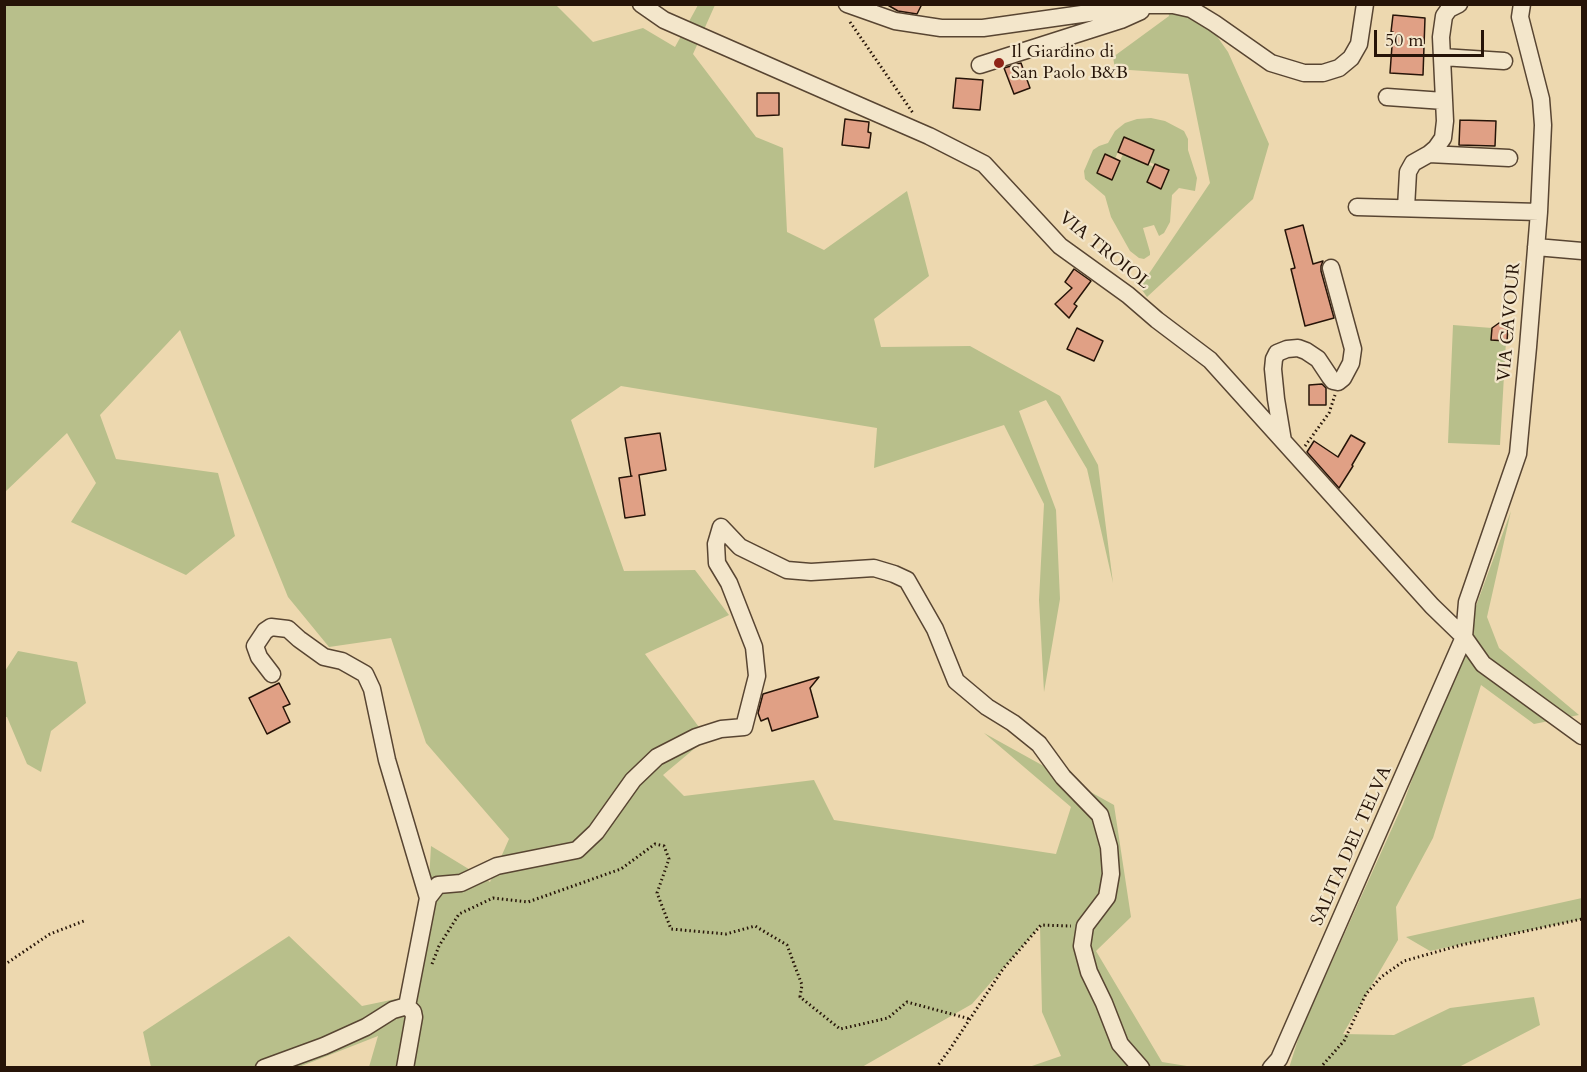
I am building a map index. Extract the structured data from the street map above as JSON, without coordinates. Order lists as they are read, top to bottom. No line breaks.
{"streets":{"street":["VIA TROIOL","VIA CAVOUR","SALITA DEL TELVA"]},"crossings":[["VIA TROIOL","VIA CAVOUR"],["VIA TROIOL","SALITA DEL TELVA"],["VIA CAVOUR","SALITA DEL TELVA"]],"places":["Il Giardino di San Paolo B&B"],"scale_bar":"50 m"}
